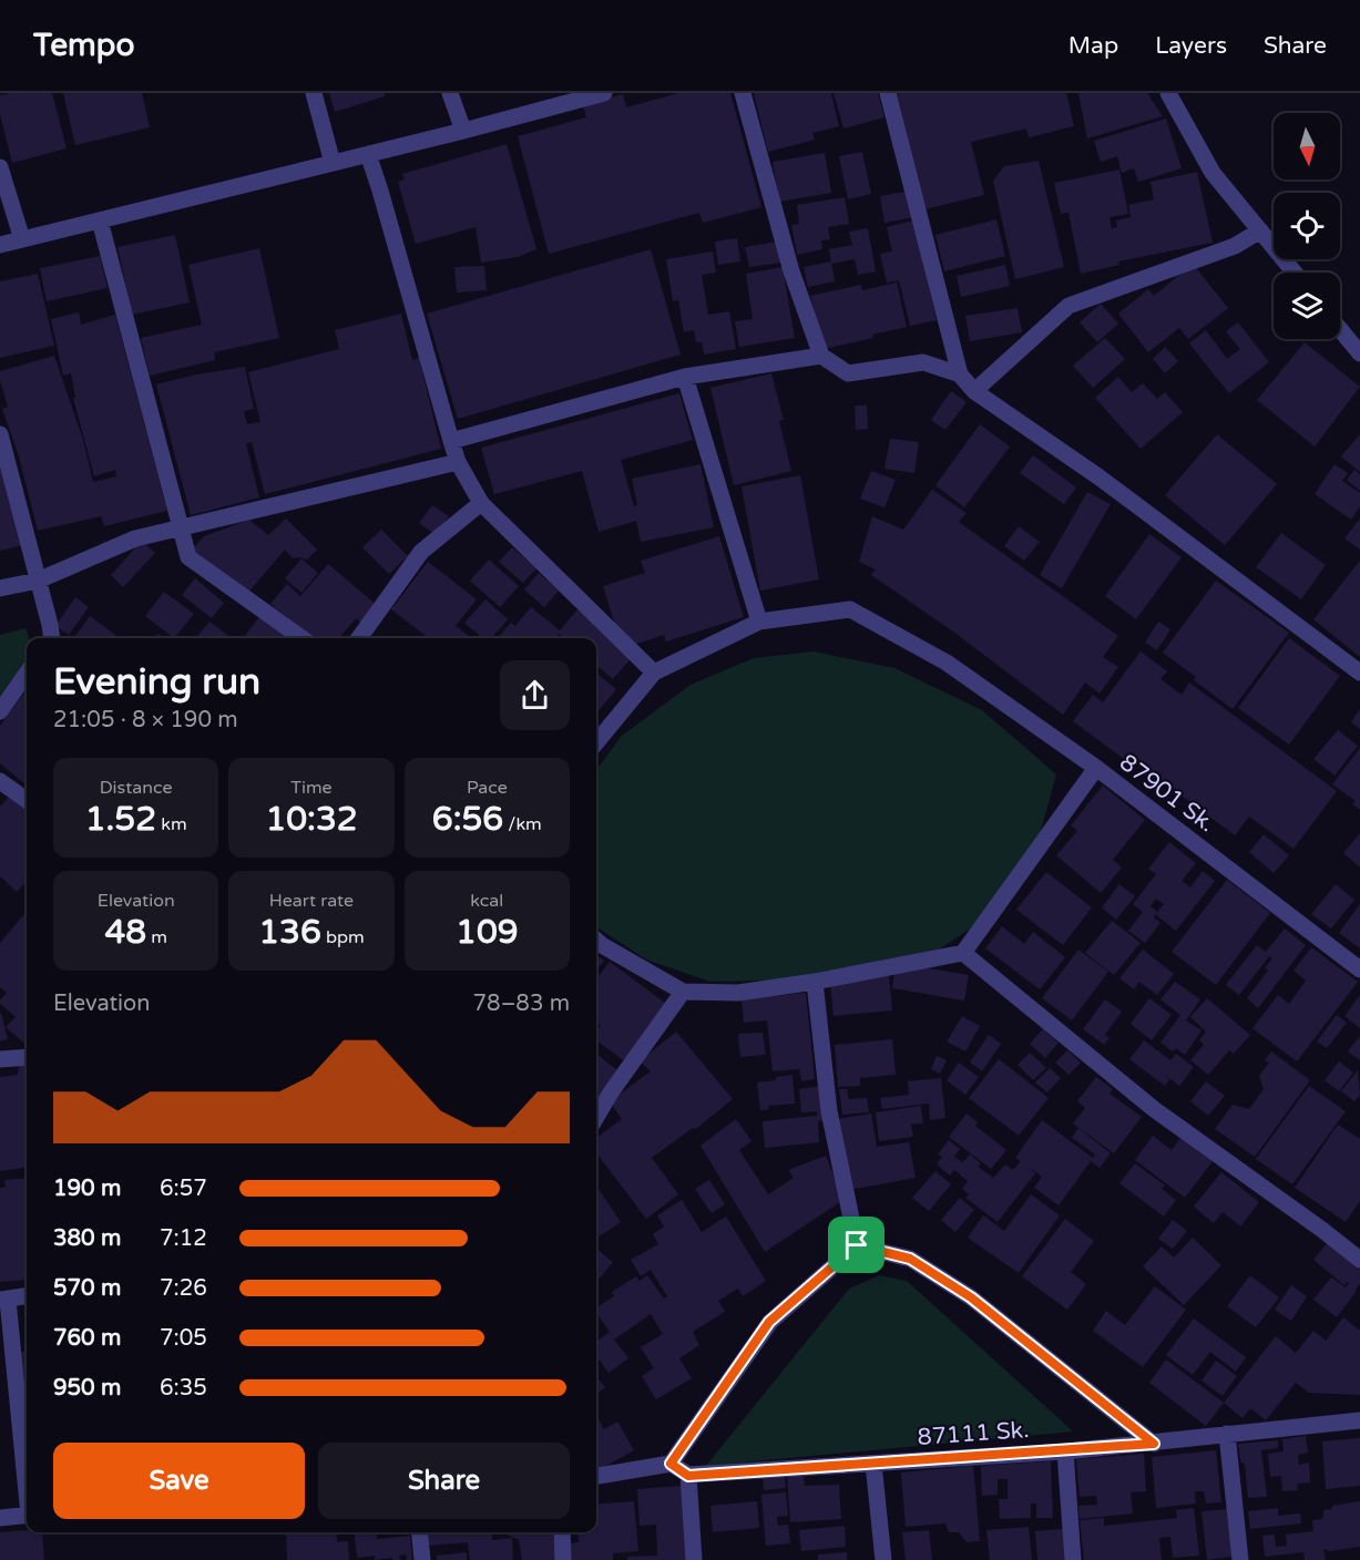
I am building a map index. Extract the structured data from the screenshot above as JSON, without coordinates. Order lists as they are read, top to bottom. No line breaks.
{"streets":{"street":["87901 Sk.","87111 Sk."]},"north":"bottom","page":{"header":"Tempo","nav":["Map","Layers","Share"],"heading":["Evening run","21:05 · 8 × 190 m"],"stats":[["Distance","1.52 km"],["Time","10:32"],["Pace","6:56 /km"],["Elevation","48 m"],["Heart rate","136 bpm"],["kcal","109"]],"chart":["Elevation","78–83 m"],"list":[{"name":"190 m","note":"6:57"},{"name":"380 m","note":"7:12"},{"name":"570 m","note":"7:26"},{"name":"760 m","note":"7:05"},{"name":"950 m","note":"6:35"}],"buttons":["Save","Share"]}}
